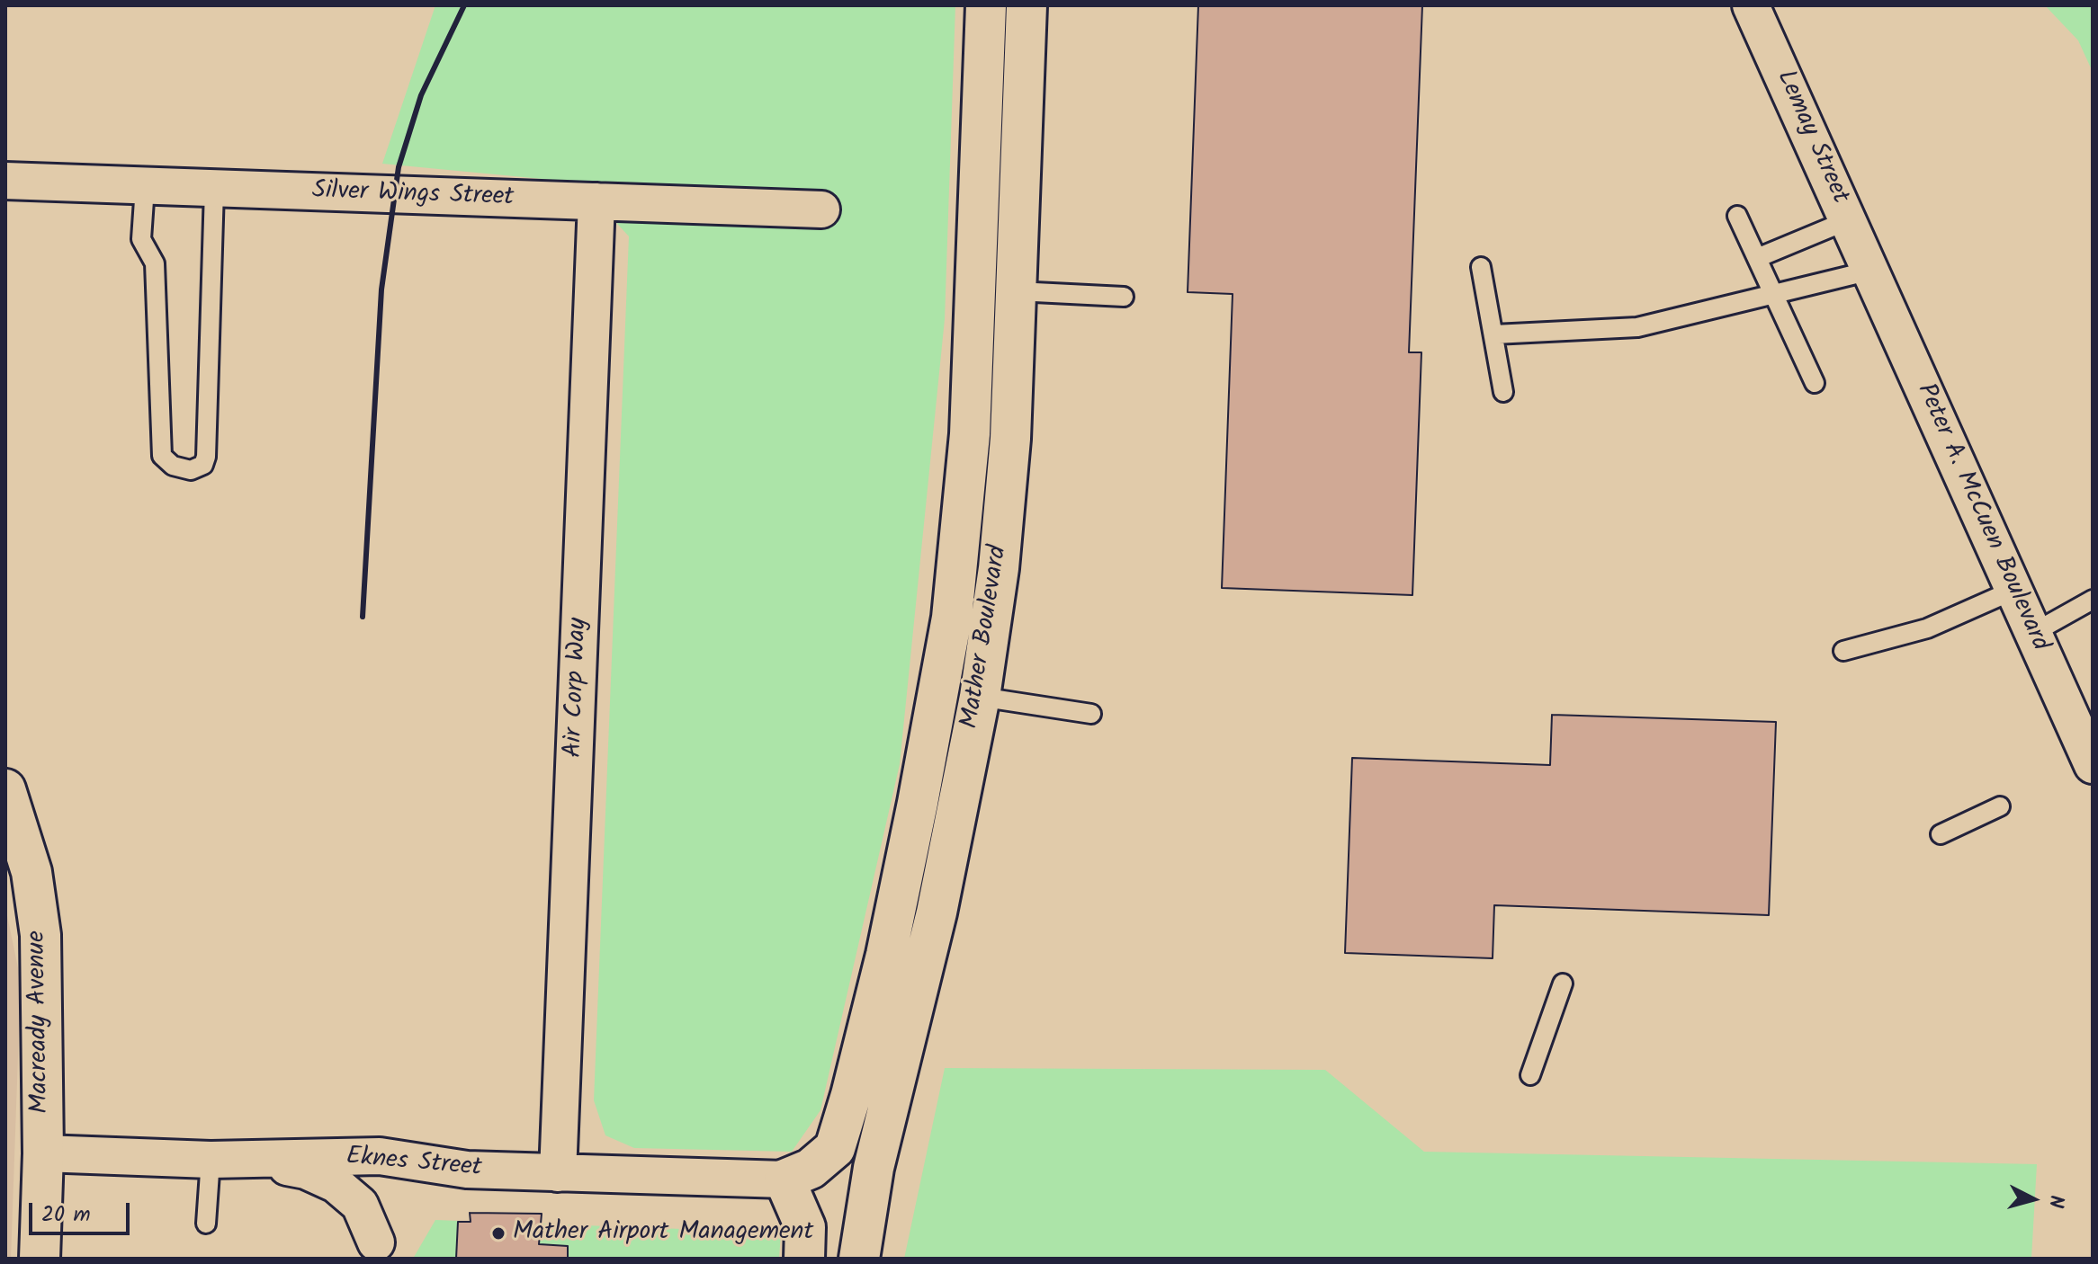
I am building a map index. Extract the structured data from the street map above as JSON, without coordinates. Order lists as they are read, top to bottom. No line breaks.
{"streets":{"street":["Lemay Street","Silver Wings Street","Peter A. McCuen Boulevard","Mather Boulevard","Air Corp Way","Macready Avenue","Eknes Street"]},"crossings":[["Lemay Street","Peter A. McCuen Boulevard"],["Silver Wings Street","Air Corp Way"],["Mather Boulevard","Eknes Street"],["Air Corp Way","Eknes Street"],["Macready Avenue","Eknes Street"]],"places":["Mather Airport Management"],"scale_bar":"20 m","north":"right"}
